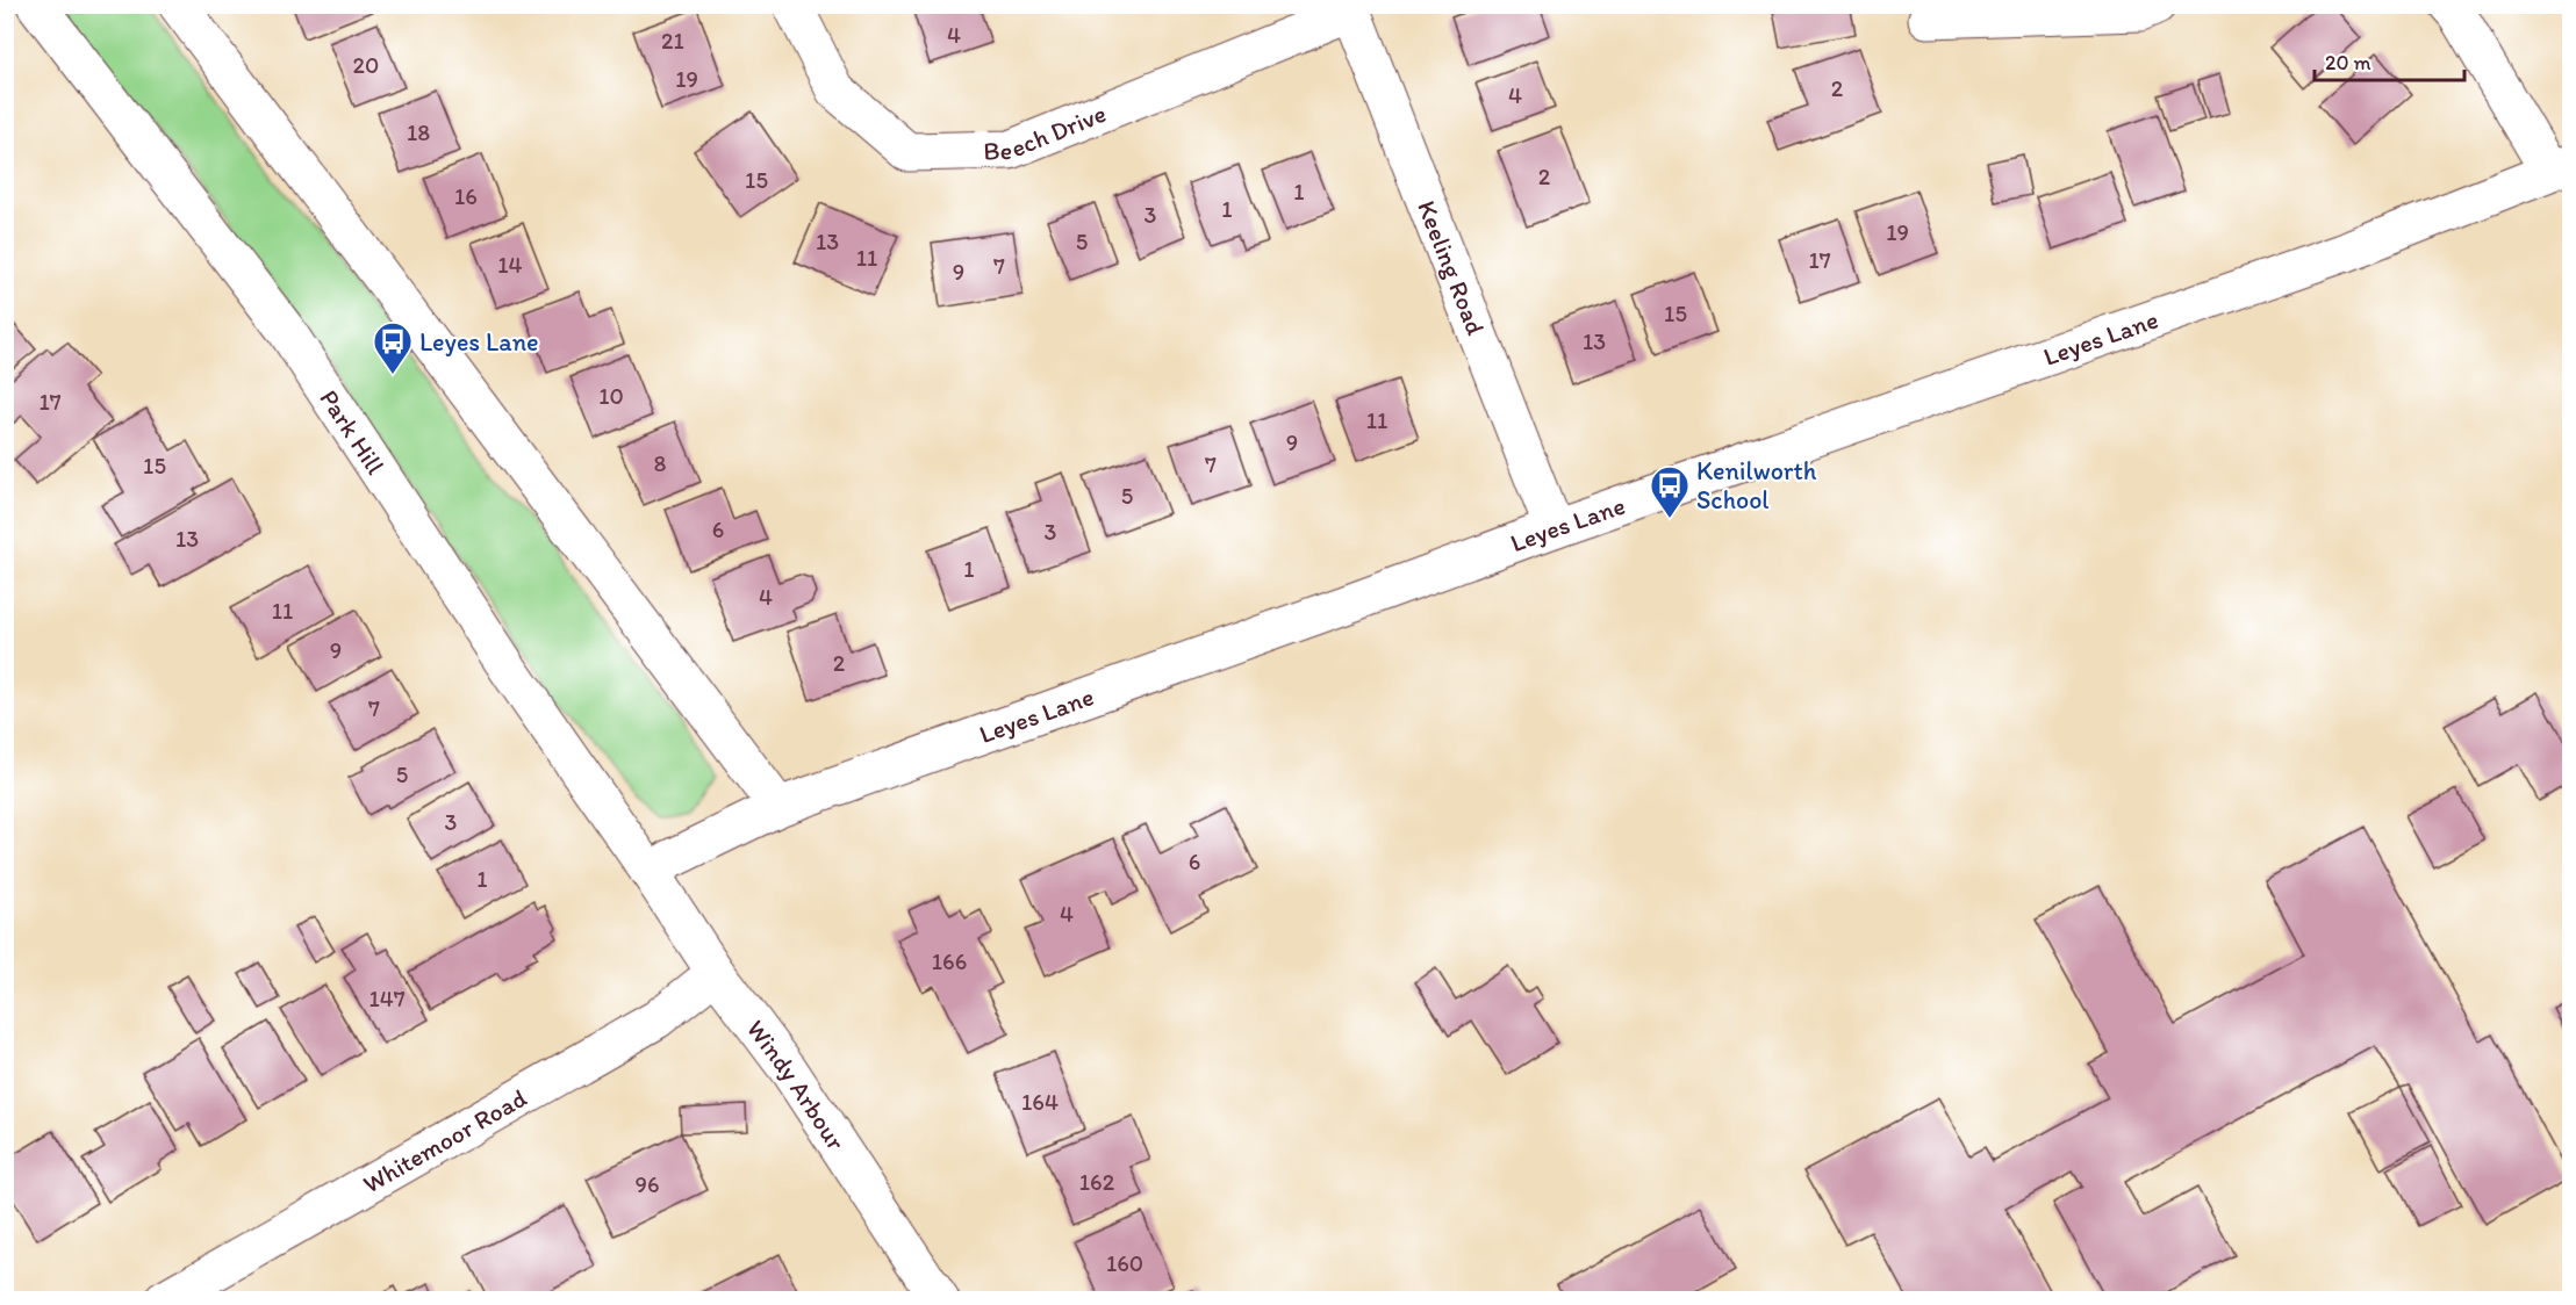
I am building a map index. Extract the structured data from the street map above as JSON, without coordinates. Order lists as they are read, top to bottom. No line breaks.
{"streets":{"street":["Beech Drive","Keeling Road","Leyes Lane","Park Hill","Windy Arbour","Whitemoor Road"]},"crossings":[["Beech Drive","Keeling Road"],["Keeling Road","Leyes Lane"],["Leyes Lane","Park Hill"],["Leyes Lane","Windy Arbour"],["Park Hill","Windy Arbour"],["Windy Arbour","Whitemoor Road"]],"places":{"bus stop":["Leyes Lane","Kenilworth School"]},"house_numbers":["4","21","20","19","2","4","18","2","15","1","16","1","3","19","13","5","11","17","14","7","9","15","13","10","17","11","9","8","7","15","5","6","3","13","1","4","11","9","2","7","5","3","6","1","4","166","147","164","162","96","160"],"scale_bar":"20 m"}
